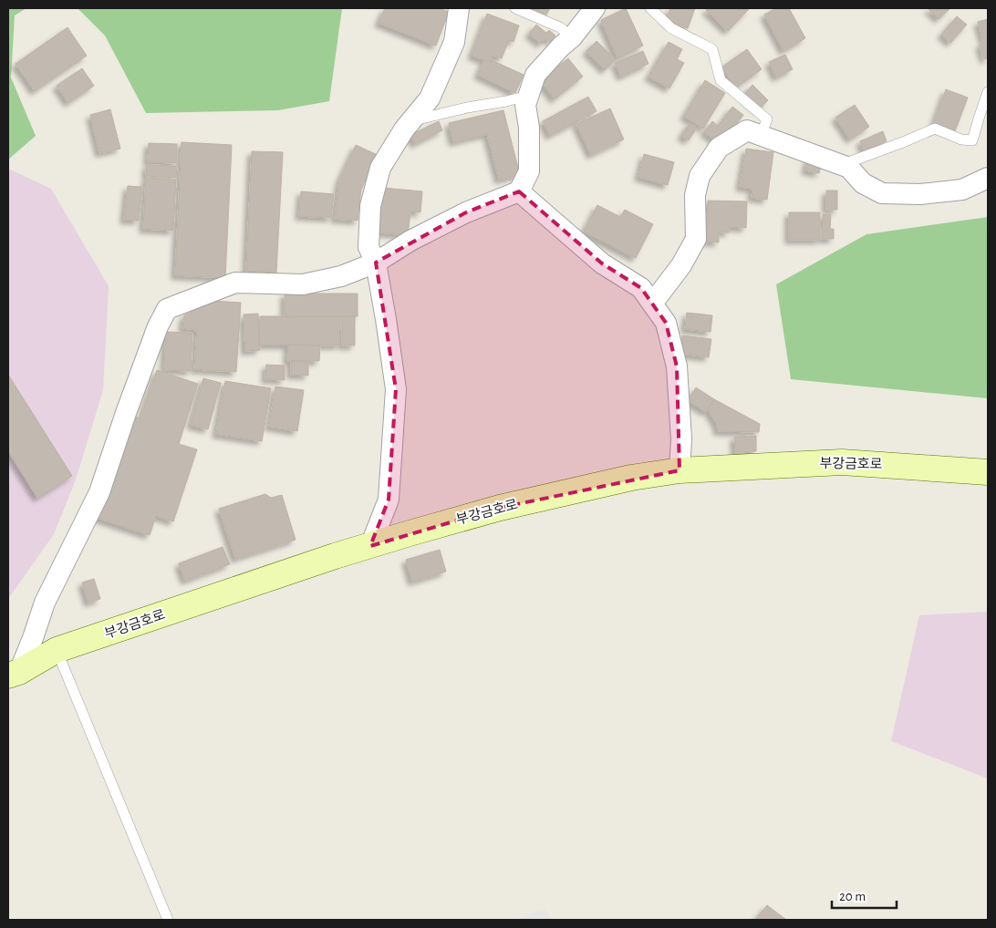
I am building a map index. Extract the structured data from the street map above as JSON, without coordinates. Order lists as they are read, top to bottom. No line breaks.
{"streets":{"street":["부강금호로"]},"scale_bar":"20 m"}
